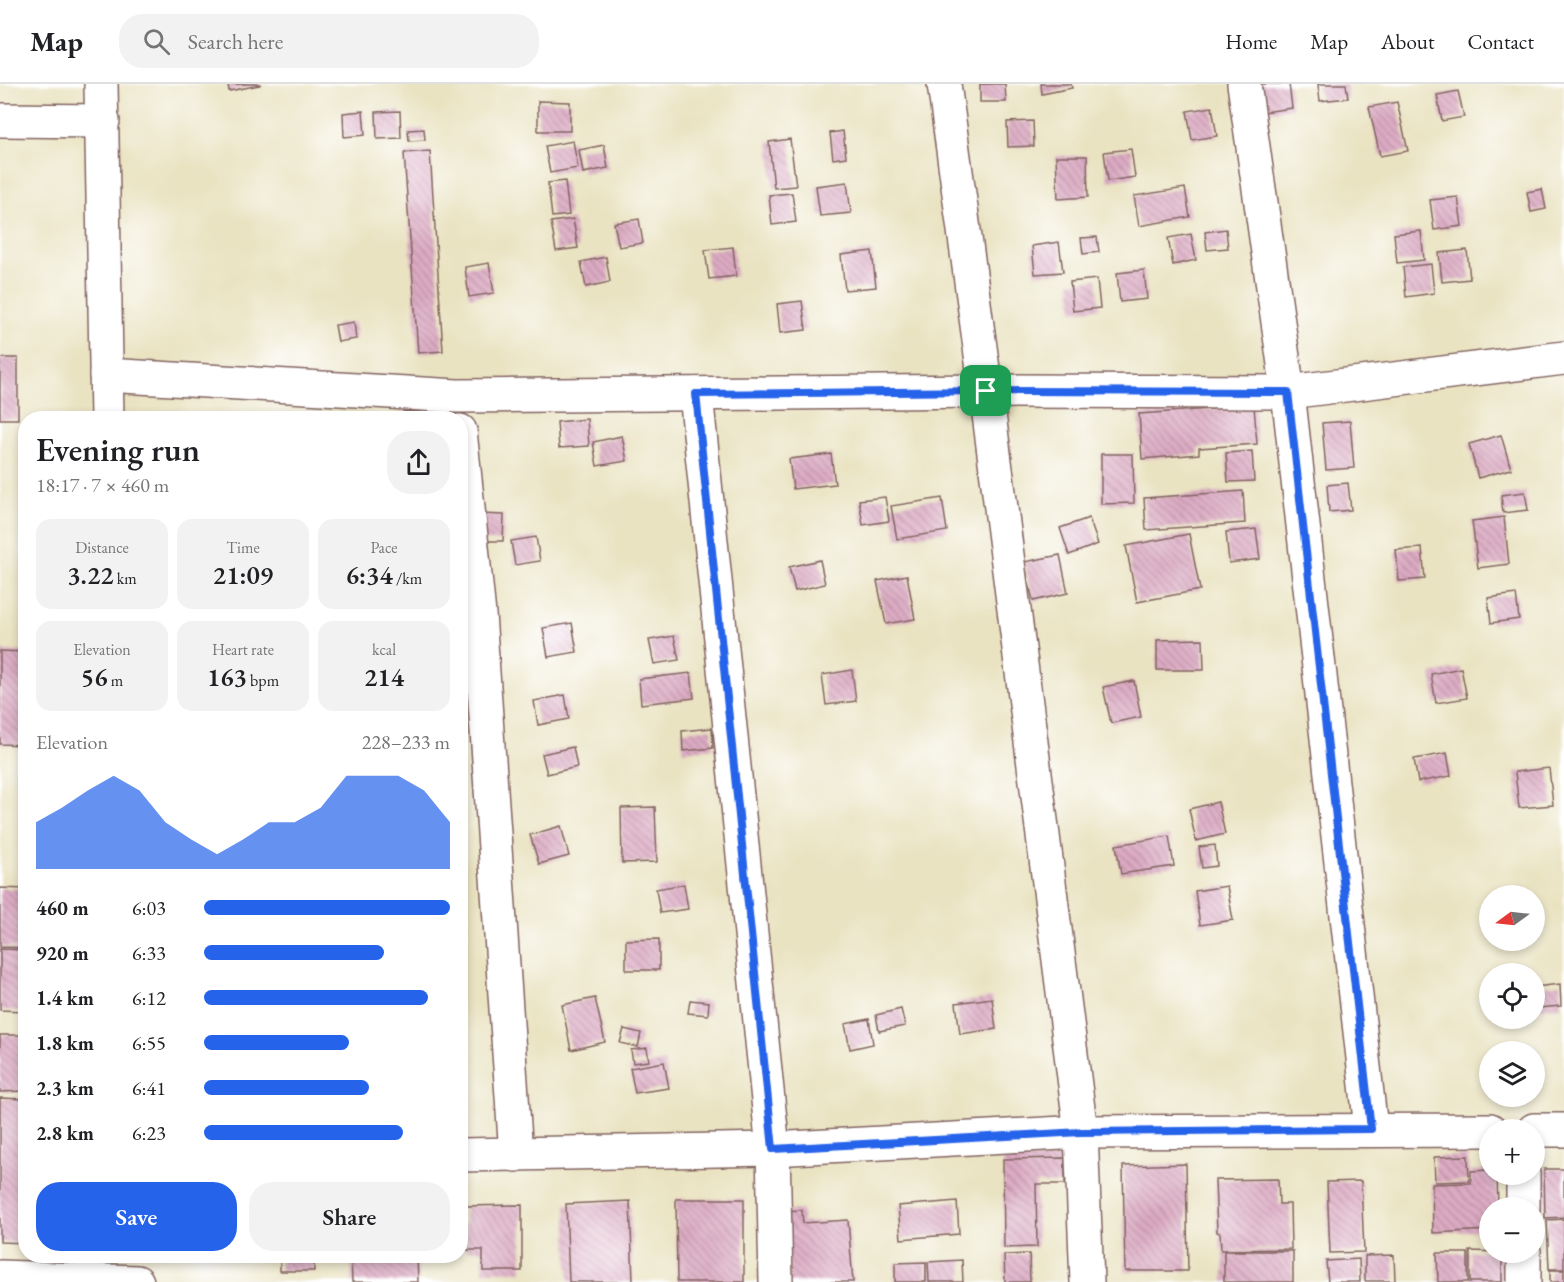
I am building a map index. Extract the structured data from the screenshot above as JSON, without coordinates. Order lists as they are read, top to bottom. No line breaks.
{"north":"left","page":{"header":"Map","search":"Search here","nav":["Home","Map","About","Contact"],"heading":["Evening run","18:17 · 7 × 460 m"],"stats":[["Distance","3.22 km"],["Time","21:09"],["Pace","6:34 /km"],["Elevation","56 m"],["Heart rate","163 bpm"],["kcal","214"]],"chart":["Elevation","228–233 m"],"map_buttons":["+","−"],"list":[{"name":"460 m","note":"6:03"},{"name":"920 m","note":"6:33"},{"name":"1.4 km","note":"6:12"},{"name":"1.8 km","note":"6:55"},{"name":"2.3 km","note":"6:41"},{"name":"2.8 km","note":"6:23"}],"buttons":["Save","Share"]}}
